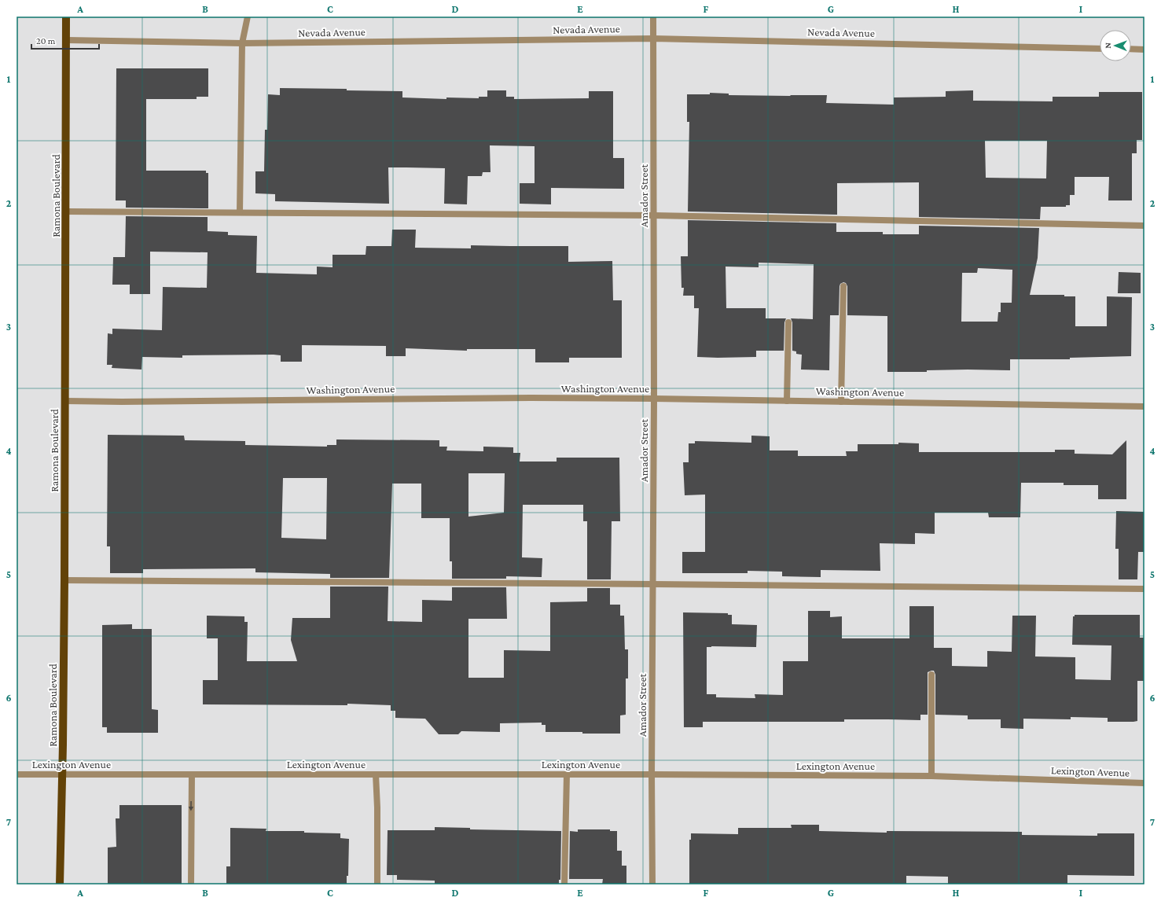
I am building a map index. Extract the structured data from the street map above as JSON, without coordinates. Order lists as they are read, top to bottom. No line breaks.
{"streets":{"main road":["Ramona Boulevard"],"street":["Nevada Avenue","Amador Street","Washington Avenue","Lexington Avenue"]},"crossings":[["Nevada Avenue","Ramona Boulevard"],["Nevada Avenue","Amador Street"],["Ramona Boulevard","Washington Avenue"],["Ramona Boulevard","Lexington Avenue"],["Amador Street","Washington Avenue"],["Amador Street","Lexington Avenue"]],"scale_bar":"20 m","north":"left","grid":{"columns":["A","B","C","D","E","F","G","H","I"],"rows":["1","2","3","4","5","6","7"]}}
